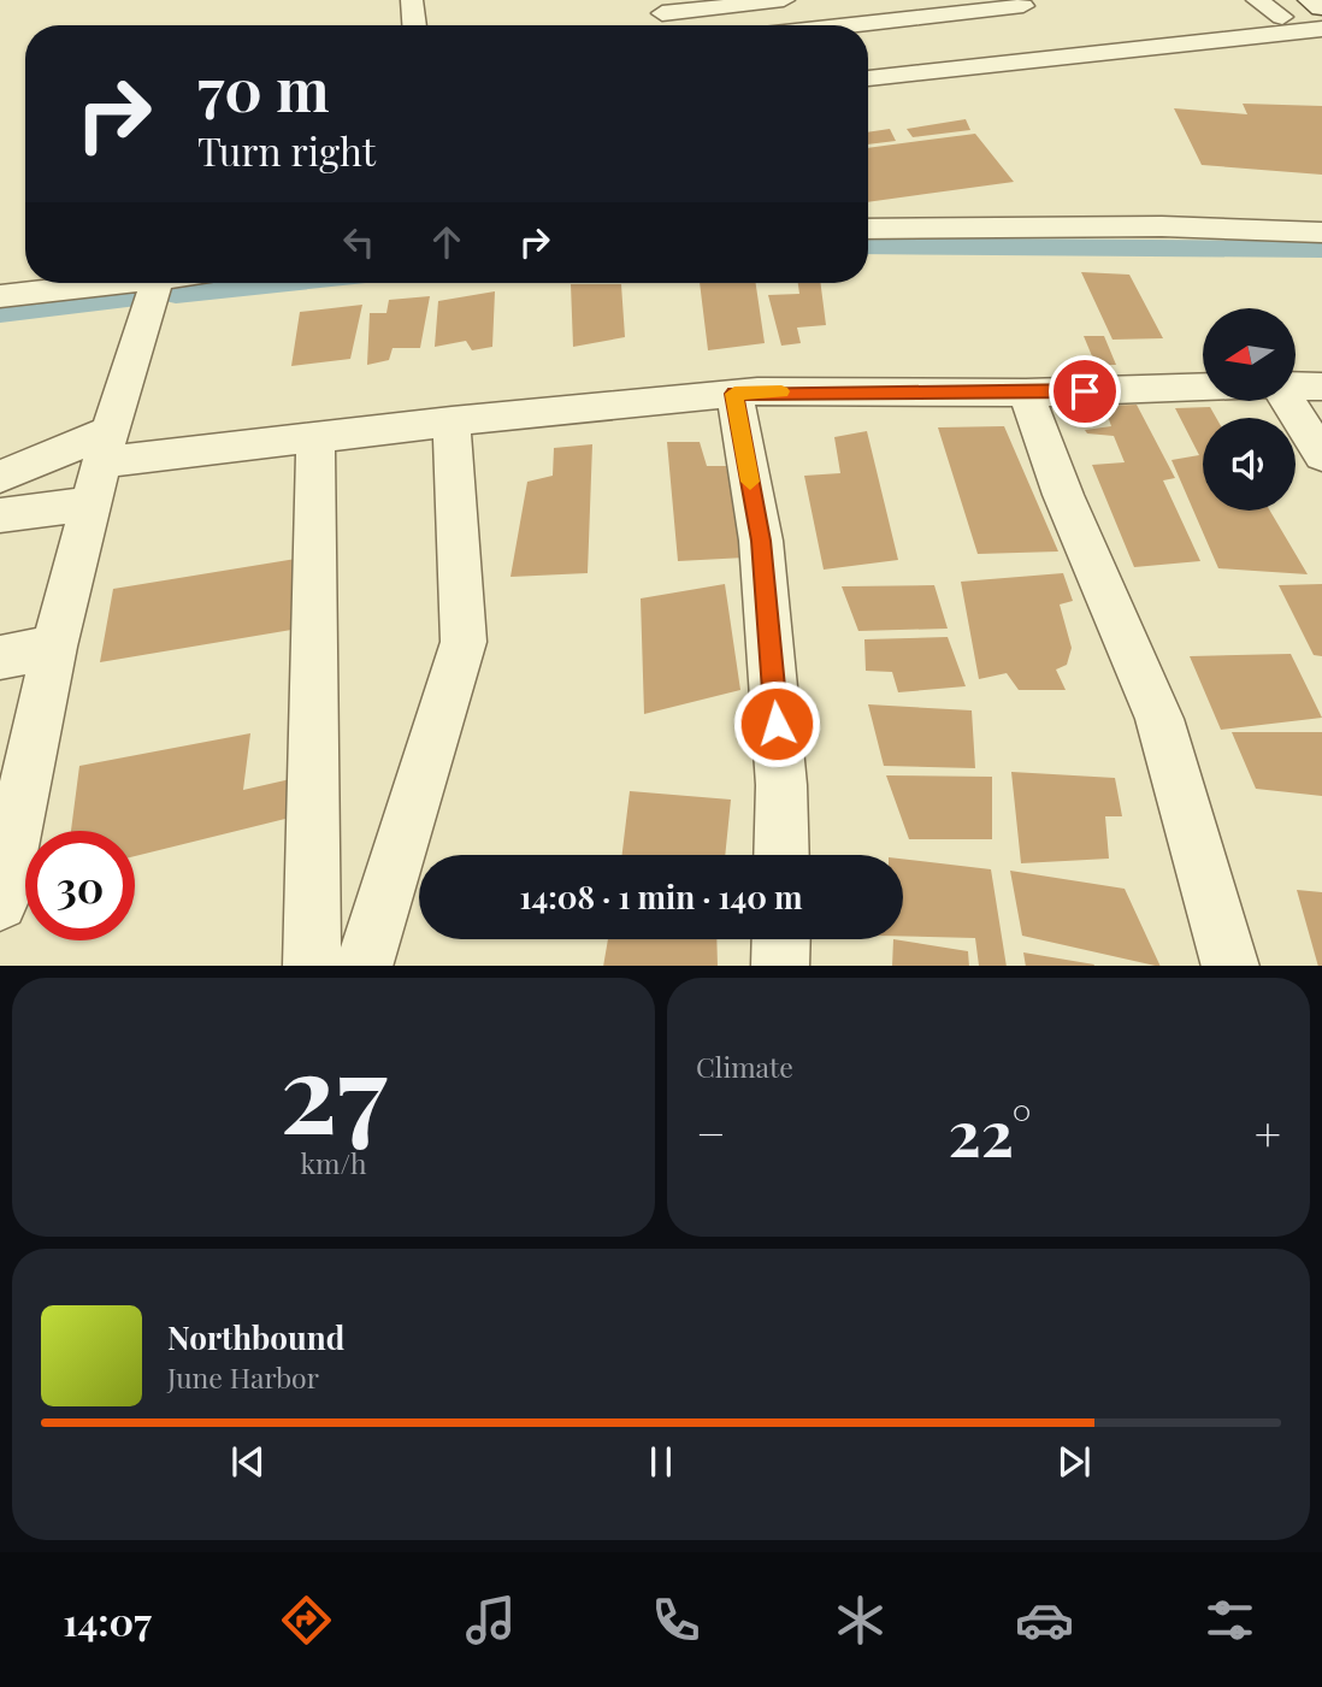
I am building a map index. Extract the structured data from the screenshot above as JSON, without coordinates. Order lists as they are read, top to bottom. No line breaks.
{"north":"left","page":{"turn":["70 m","Turn right"],"limit":"30","trip":"14:08 · 1 min · 140 m","tile":[["27","km/h"],"Climate"],"heat":["−","22°","+"],"song":["Northbound","June Harbor"],"tabs":"14:07"}}
